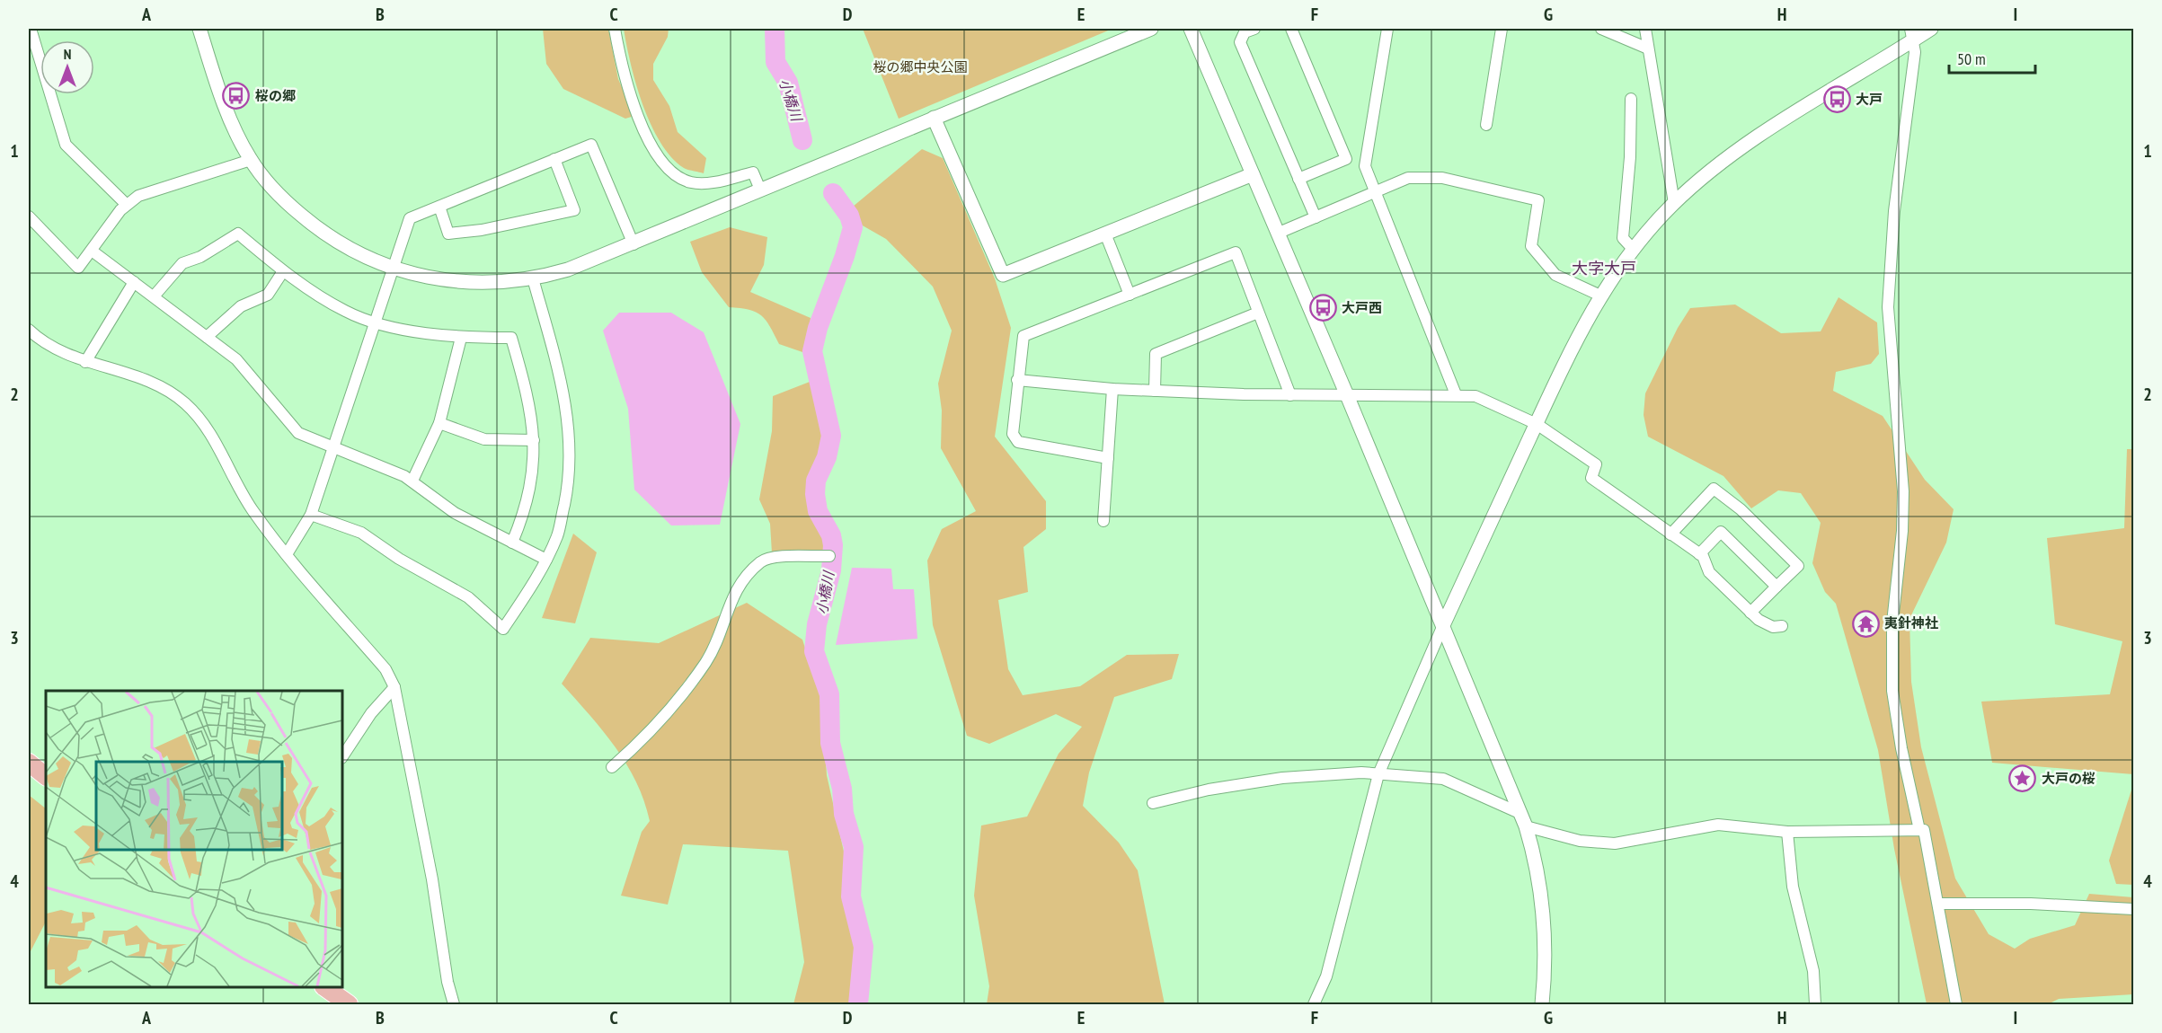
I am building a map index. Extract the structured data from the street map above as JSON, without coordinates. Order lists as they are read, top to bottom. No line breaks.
{"districts":["大字大戸"],"water":["小橋川"],"parks":["桜の郷中央公園"],"places":{"bus stop":["桜の郷","大戸","大戸西"],"temple":["夷針神社"],"place":["大戸の桜"]},"scale_bar":"50 m","north":"top","grid":{"columns":["A","B","C","D","E","F","G","H","I"],"rows":["1","2","3","4"]}}
